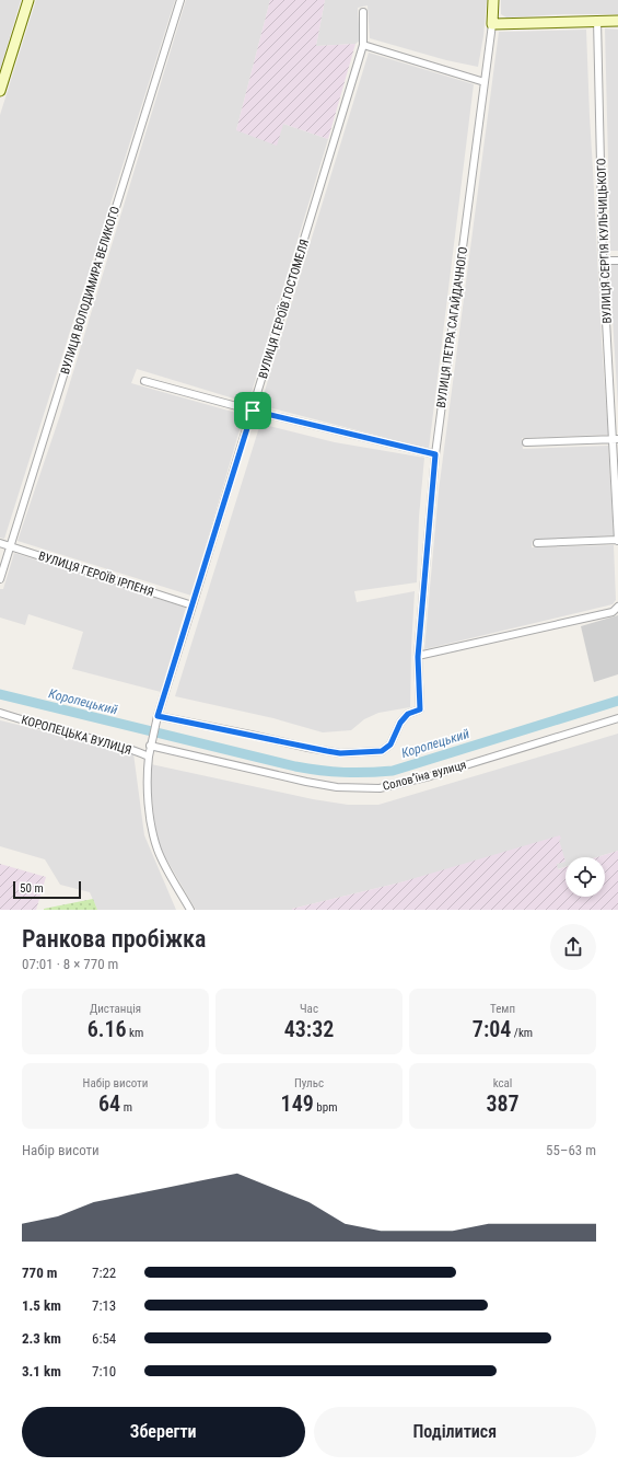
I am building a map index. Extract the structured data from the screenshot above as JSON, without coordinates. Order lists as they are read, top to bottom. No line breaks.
{"streets":{"street":["ВУЛИЦЯ СЕРГІЯ КУЛЬЧИЦЬКОГО","ВУЛИЦЯ ВОЛОДИМИРА ВЕЛИКОГО","ВУЛИЦЯ ГЕРОЇВ ГОСТОМЕЛЯ","ВУЛИЦЯ ПЕТРА САГАЙДАЧНОГО","ВУЛИЦЯ ГЕРОЇВ ІРПЕНЯ","КОРОПЕЦЬКА ВУЛИЦЯ","Соловʼїна вулиця"]},"crossings":[["ВУЛИЦЯ ВОЛОДИМИРА ВЕЛИКОГО","ВУЛИЦЯ ГЕРОЇВ ІРПЕНЯ"],["ВУЛИЦЯ ГЕРОЇВ ГОСТОМЕЛЯ","ВУЛИЦЯ ПЕТРА САГАЙДАЧНОГО"],["ВУЛИЦЯ ГЕРОЇВ ГОСТОМЕЛЯ","ВУЛИЦЯ ГЕРОЇВ ІРПЕНЯ"],["ВУЛИЦЯ ГЕРОЇВ ГОСТОМЕЛЯ","КОРОПЕЦЬКА ВУЛИЦЯ"],["ВУЛИЦЯ ГЕРОЇВ ГОСТОМЕЛЯ","Соловʼїна вулиця"]],"water":["Коропецький"],"scale_bar":"50 m","page":{"scale":"50 m","heading":["Ранкова пробіжка","07:01 · 8 × 770 m"],"stats":[["Дистанція","6.16 km"],["Час","43:32"],["Темп","7:04 /km"],["Набір висоти","64 m"],["Пульс","149 bpm"],["kcal","387"]],"chart":["Набір висоти","55–63 m"],"list":[{"name":"770 m","note":"7:22"},{"name":"1.5 km","note":"7:13"},{"name":"2.3 km","note":"6:54"},{"name":"3.1 km","note":"7:10"}],"buttons":["Зберегти","Поділитися"]}}
